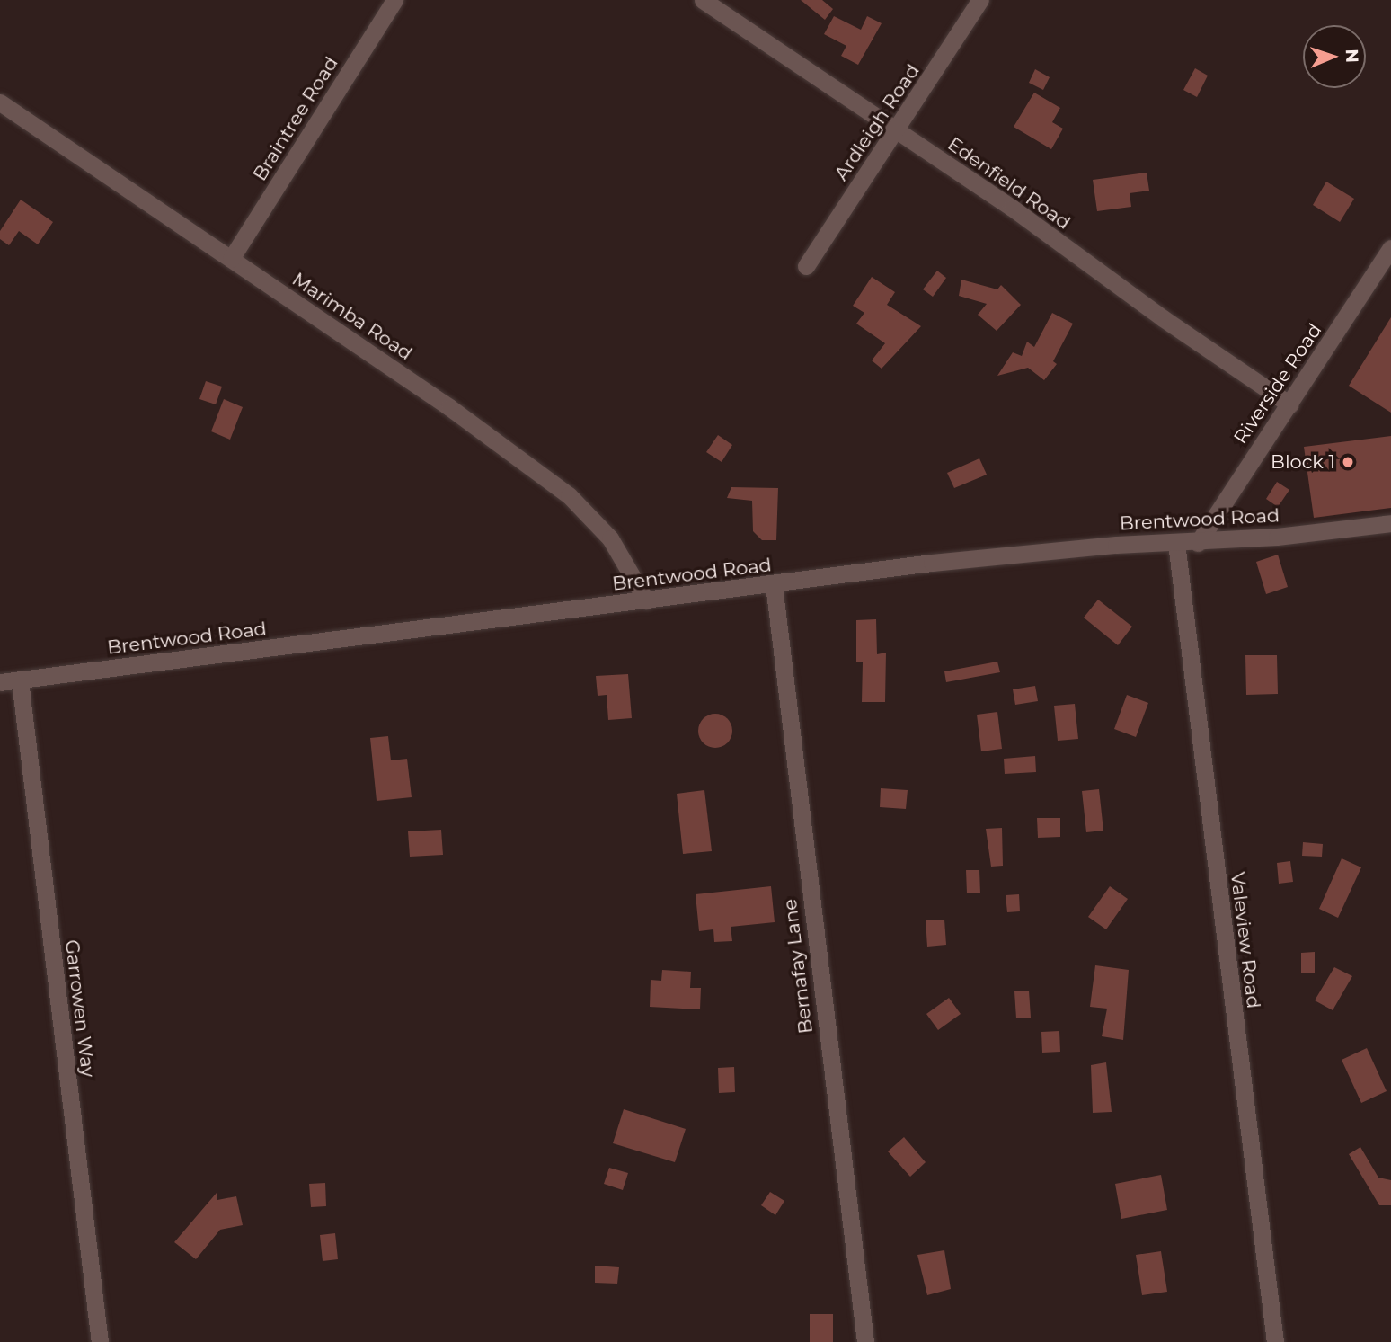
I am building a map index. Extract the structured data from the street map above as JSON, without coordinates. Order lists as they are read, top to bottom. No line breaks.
{"streets":{"street":["Braintree Road","Ardleigh Road","Edenfield Road","Marimba Road","Riverside Road","Brentwood Road","Valeview Road","Bernafay Lane","Garrowen Way"]},"crossings":[["Braintree Road","Marimba Road"],["Ardleigh Road","Edenfield Road"],["Edenfield Road","Riverside Road"],["Marimba Road","Brentwood Road"],["Riverside Road","Brentwood Road"],["Brentwood Road","Valeview Road"],["Brentwood Road","Bernafay Lane"],["Brentwood Road","Garrowen Way"]],"places":["Block 1"],"north":"right"}
